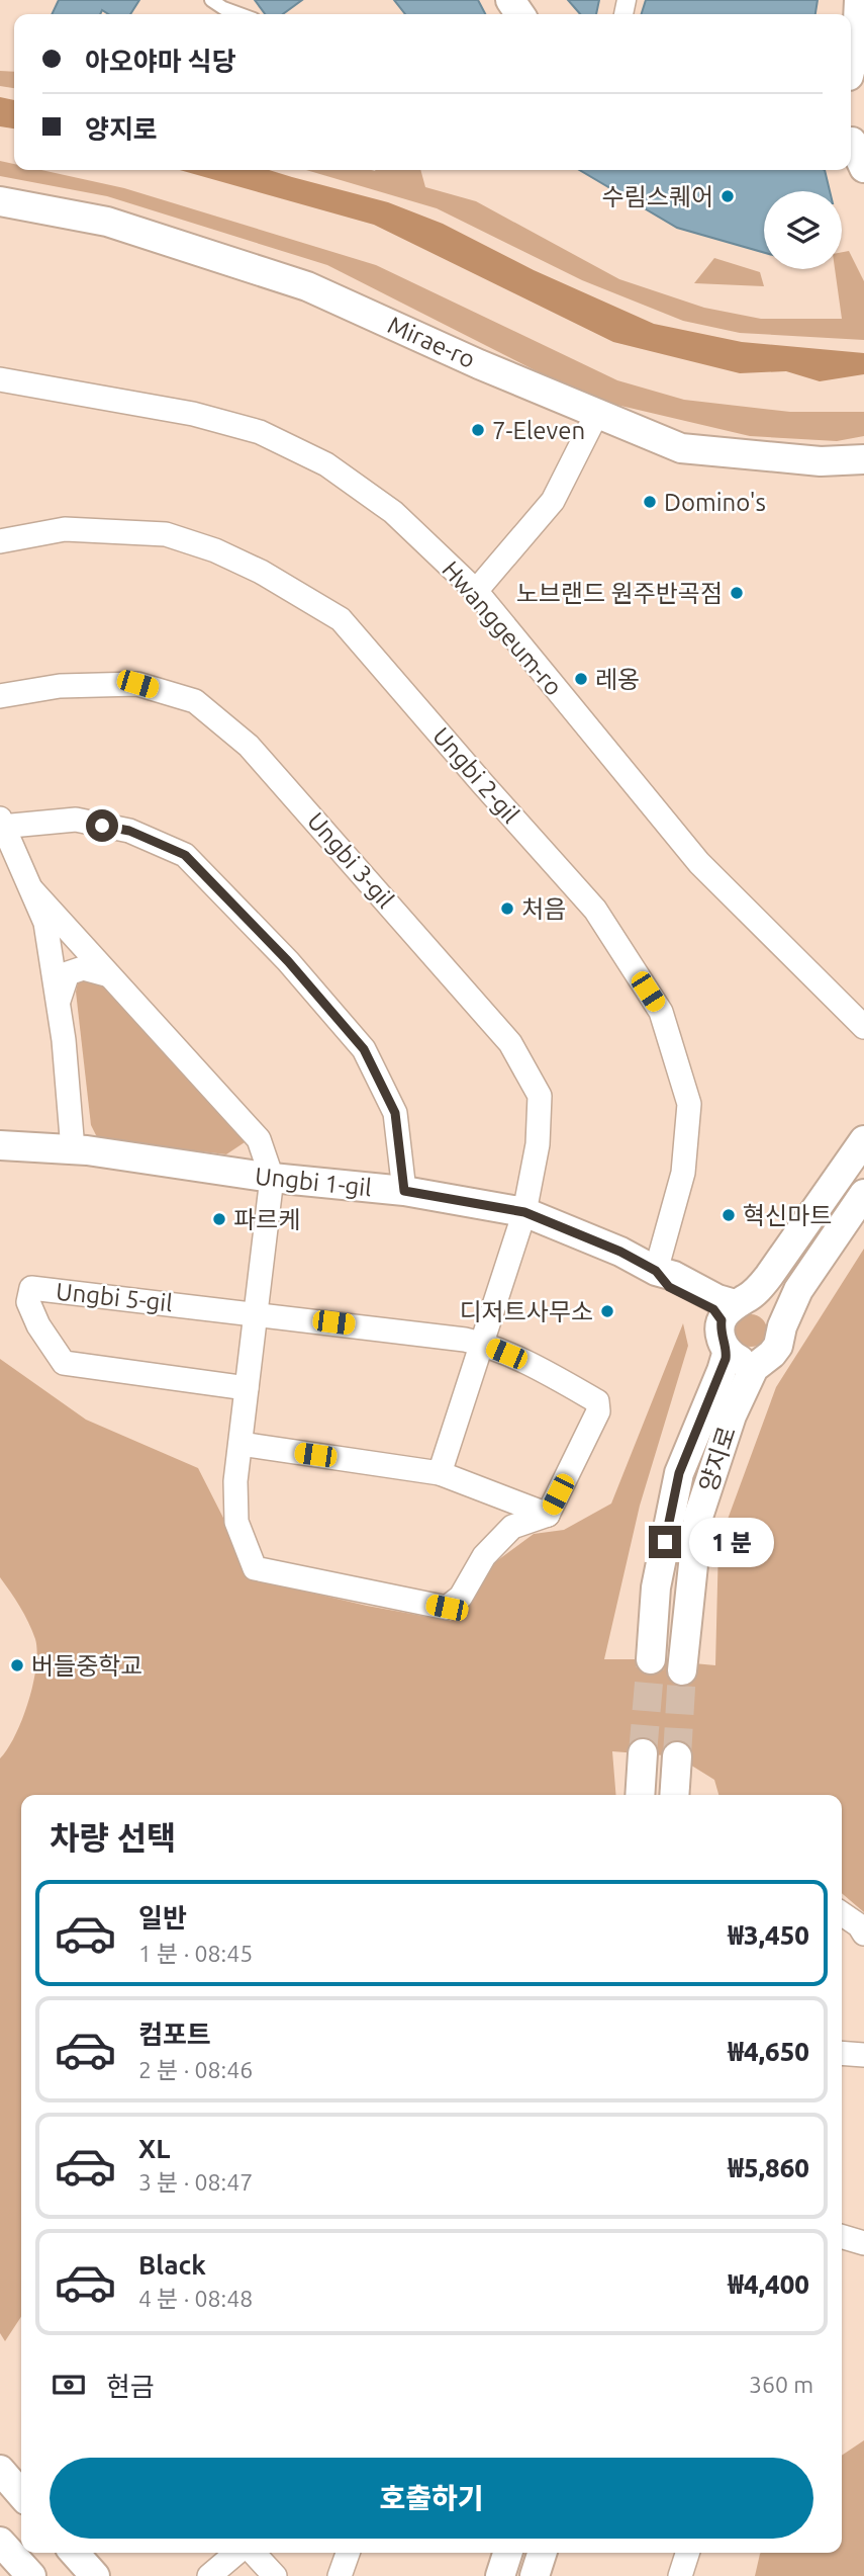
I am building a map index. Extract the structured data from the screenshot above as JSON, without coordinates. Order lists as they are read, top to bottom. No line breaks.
{"streets":{"street":["Mirae-ro","Hwanggeum-ro","Ungbi 2-gil","Ungbi 3-gil","Ungbi 1-gil","Ungbi 5-gil","양지로"]},"crossings":[["Ungbi 2-gil","Ungbi 1-gil"],["Ungbi 3-gil","Ungbi 1-gil"],["Ungbi 1-gil","양지로"]],"places":["수림스퀘어","7-Eleven","Domino's","노브랜드 원주반곡점","레옹","처음","혁신마트","파르케","디저트사무소","버들중학교"],"page":{"banner":["아오야마 식당","양지로"],"bubble":"1 분","heading":"차량 선택","list":[{"name":"일반","note":"1 분 · 08:45","value":"₩3,450"},{"name":"컴포트","note":"2 분 · 08:46","value":"₩4,650"},{"name":"XL","note":"3 분 · 08:47","value":"₩5,860"},{"name":"Black","note":"4 분 · 08:48","value":"₩4,400"}],"pay":["현금","360 m"],"buttons":"호출하기"}}
